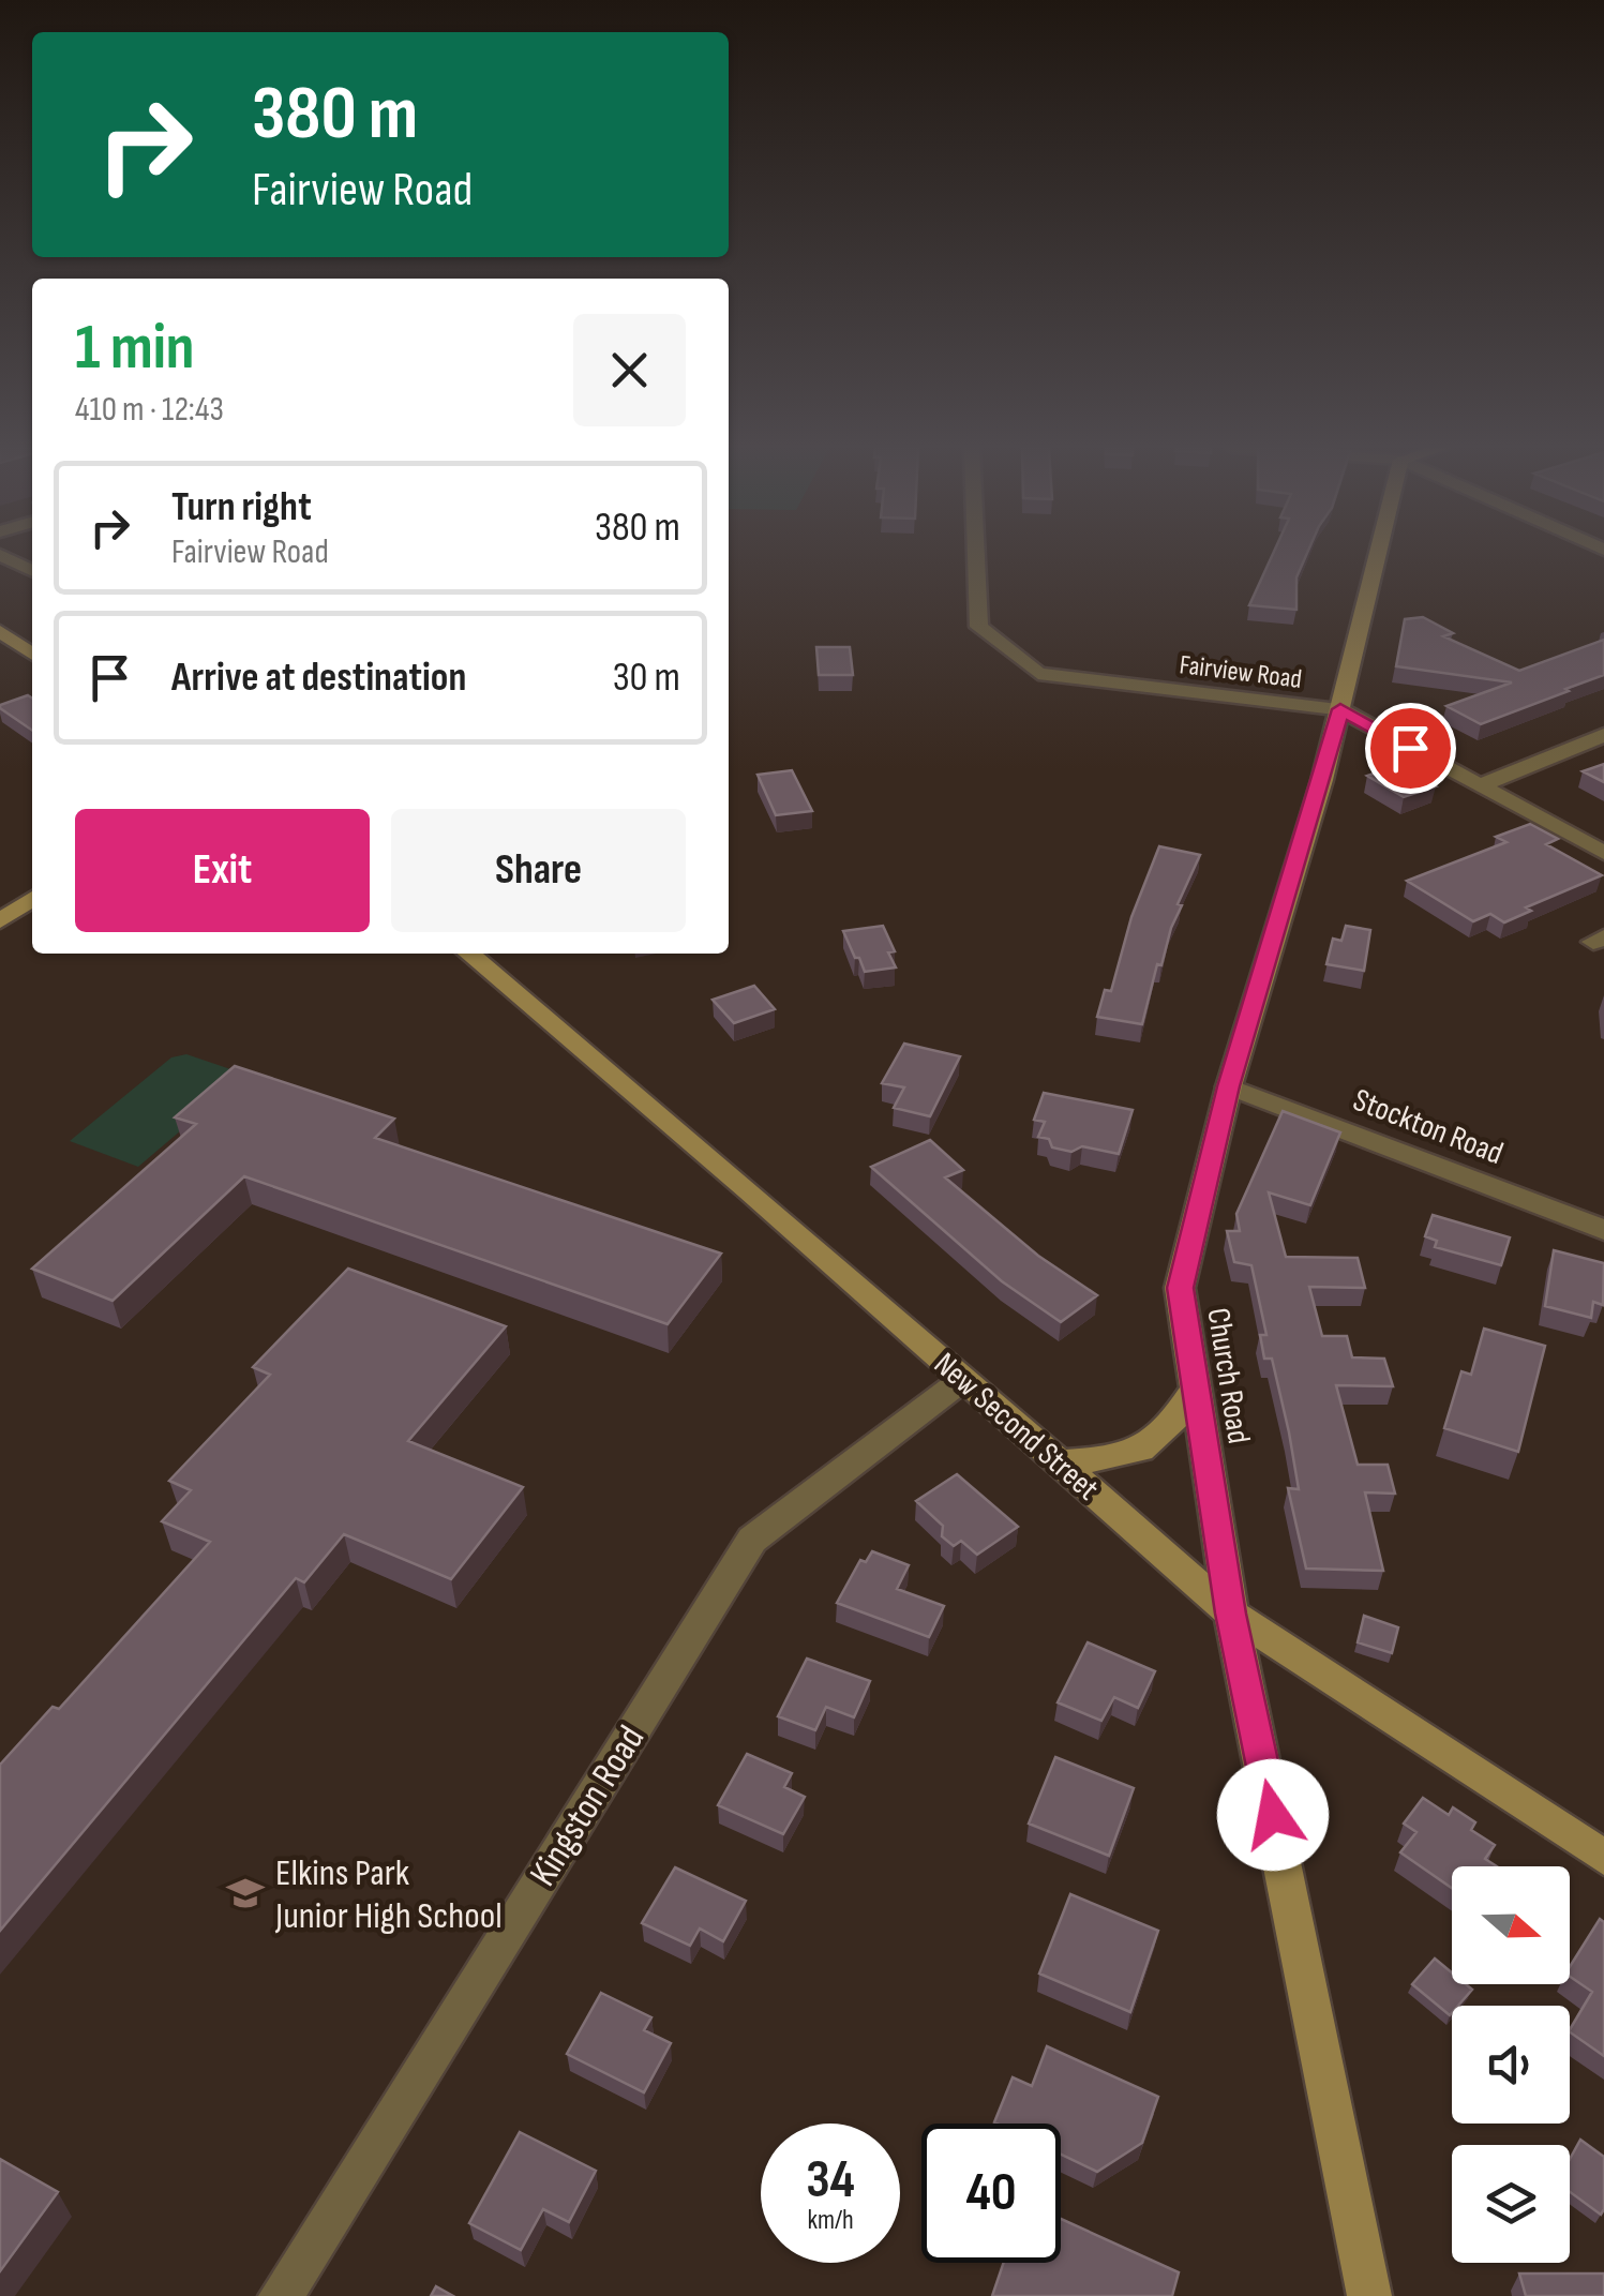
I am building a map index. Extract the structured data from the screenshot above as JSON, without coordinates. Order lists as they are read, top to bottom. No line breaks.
{"streets":{"street":["Fairview Road","Stockton Road","Church Road","New Second Street","Kingston Road"]},"crossings":[["Fairview Road","Church Road"],["Stockton Road","Church Road"],["Church Road","New Second Street"],["New Second Street","Kingston Road"]],"places":{"school or university":["Elkins Park Junior High School"]},"north":"right","page":{"turn":["380 m","Fairview Road"],"heading":["1 min","410 m · 12:43"],"list":[{"name":"Turn right","note":"Fairview Road","value":"380 m"},{"name":"Arrive at destination","value":"30 m"}],"buttons":["Exit","Share"],"speed":"34 km/h","limit":"40"}}
